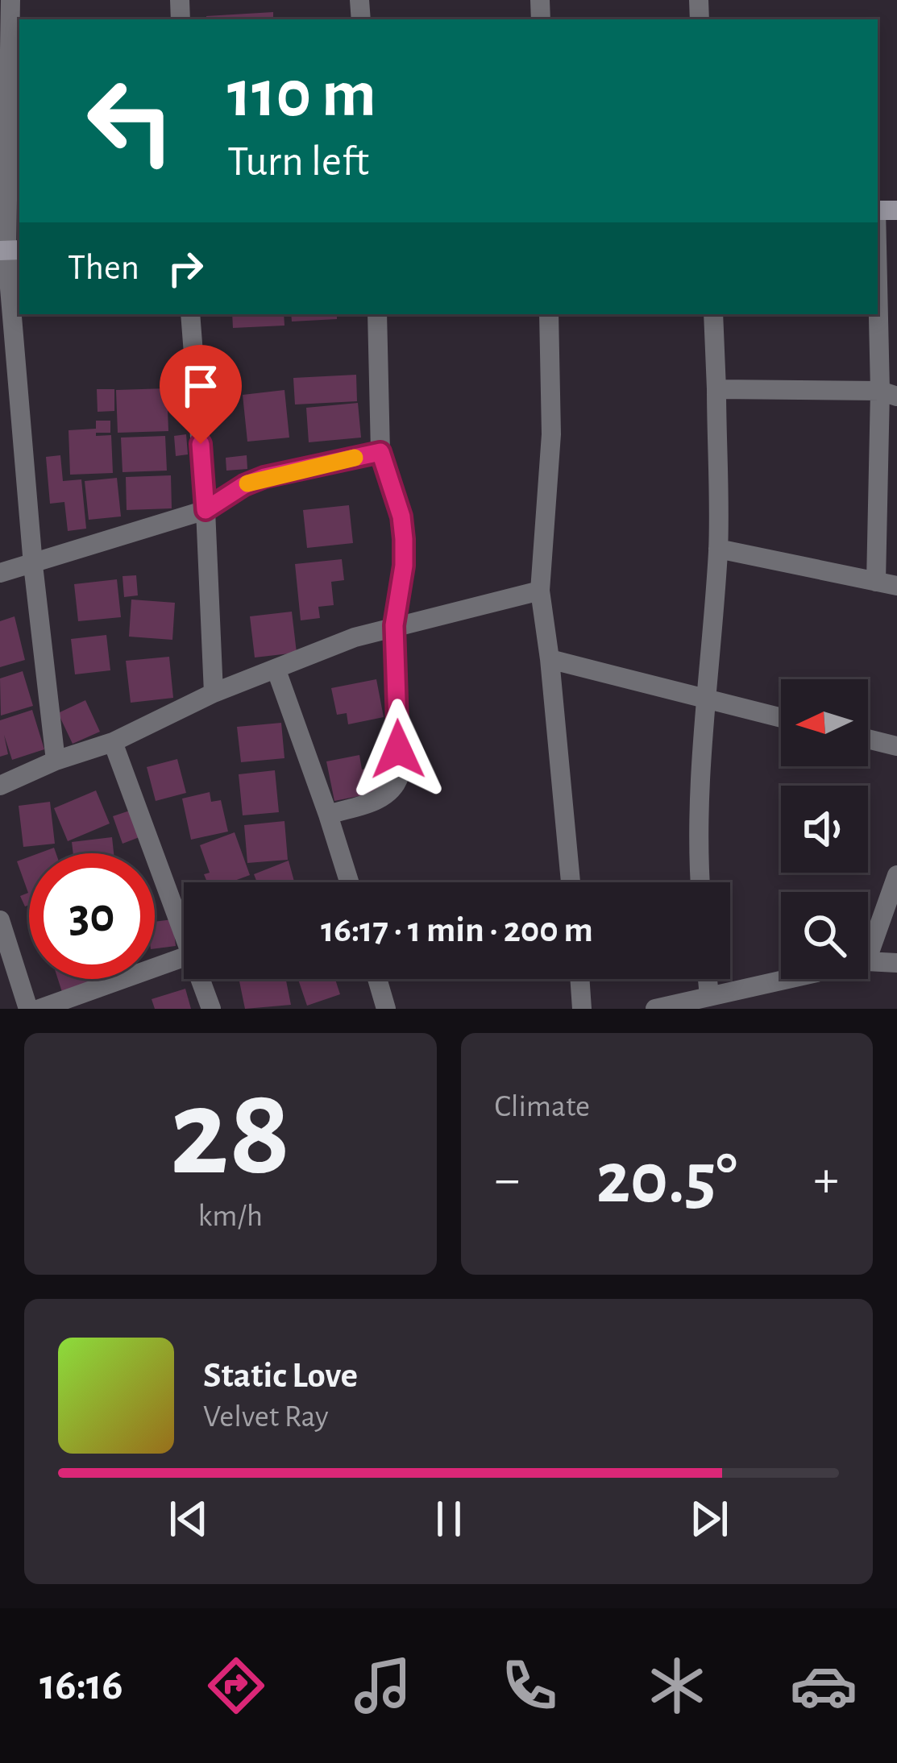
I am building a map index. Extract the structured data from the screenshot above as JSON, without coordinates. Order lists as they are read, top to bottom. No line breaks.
{"north":"left","page":{"turn":["110 m","Turn left"],"then":"Then","limit":"30","trip":"16:17 · 1 min · 200 m","tile":[["28","km/h"],"Climate"],"heat":["−","20.5°","+"],"song":["Static Love","Velvet Ray"],"tabs":"16:16"}}
